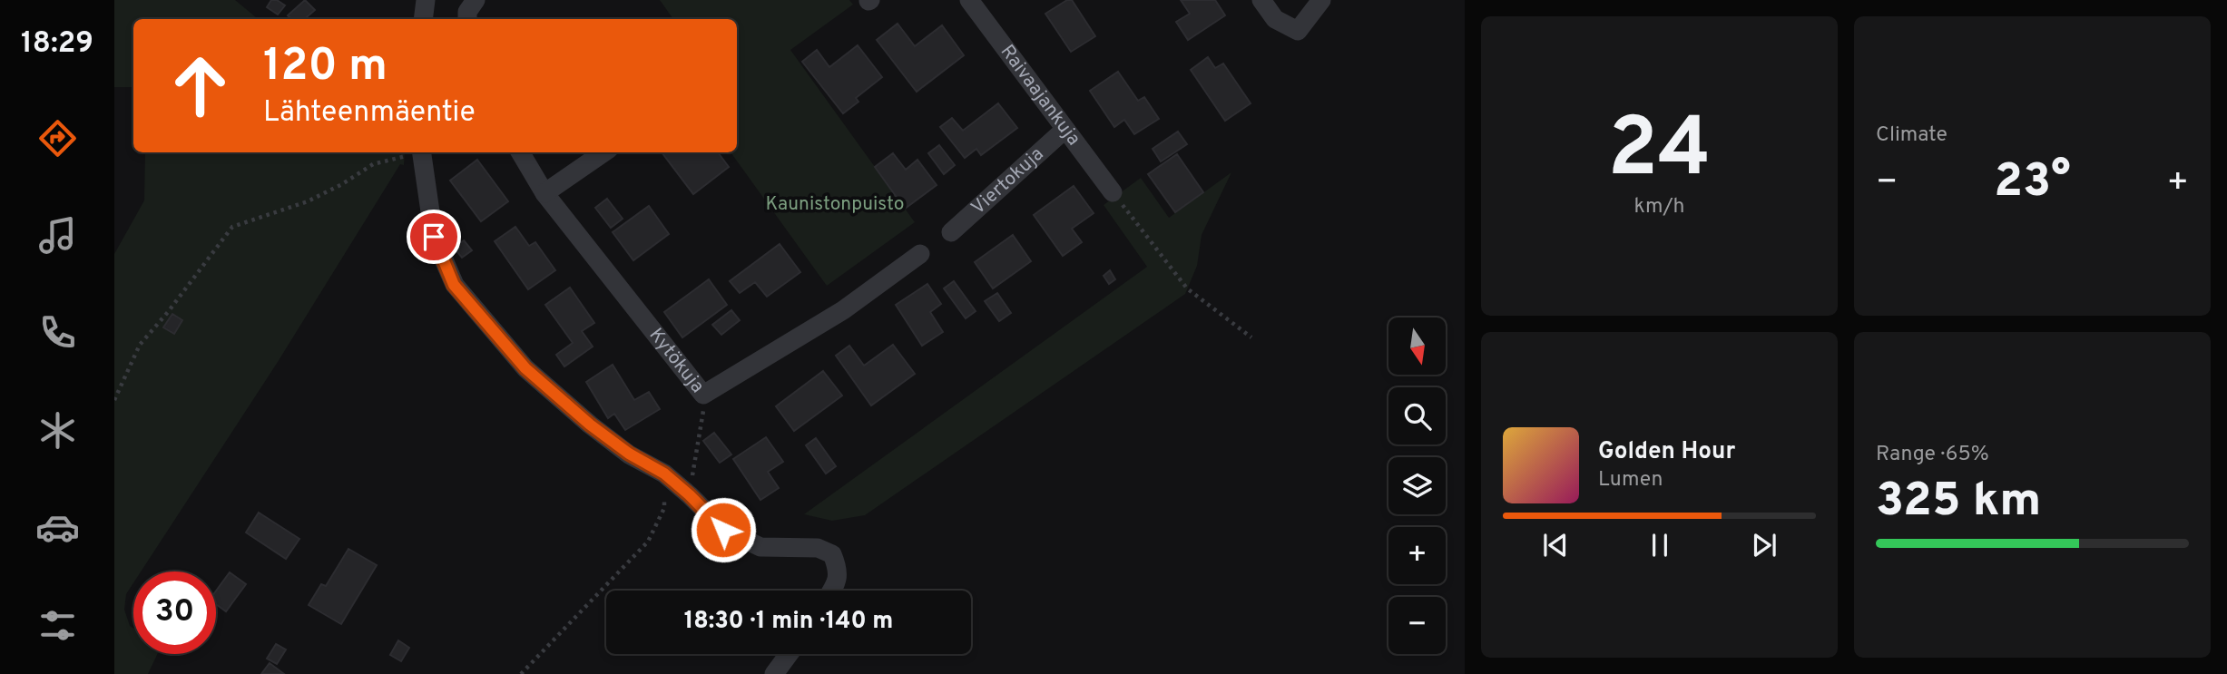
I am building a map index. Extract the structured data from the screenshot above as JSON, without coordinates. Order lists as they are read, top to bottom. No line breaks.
{"streets":{"street":["Raivaajankuja","Viertokuja","Kytökuja"]},"crossings":[["Raivaajankuja","Viertokuja"]],"parks":["Kaunistonpuisto"],"north":"bottom","page":{"tabs":"18:29","tile":[["24","km/h"],"Climate",["Range · 65%","325 km"]],"turn":["120 m","Lähteenmäentie"],"heat":["−","23°","+"],"map_buttons":["+","−"],"song":["Golden Hour","Lumen"],"limit":"30","trip":"18:30 · 1 min · 140 m"}}
